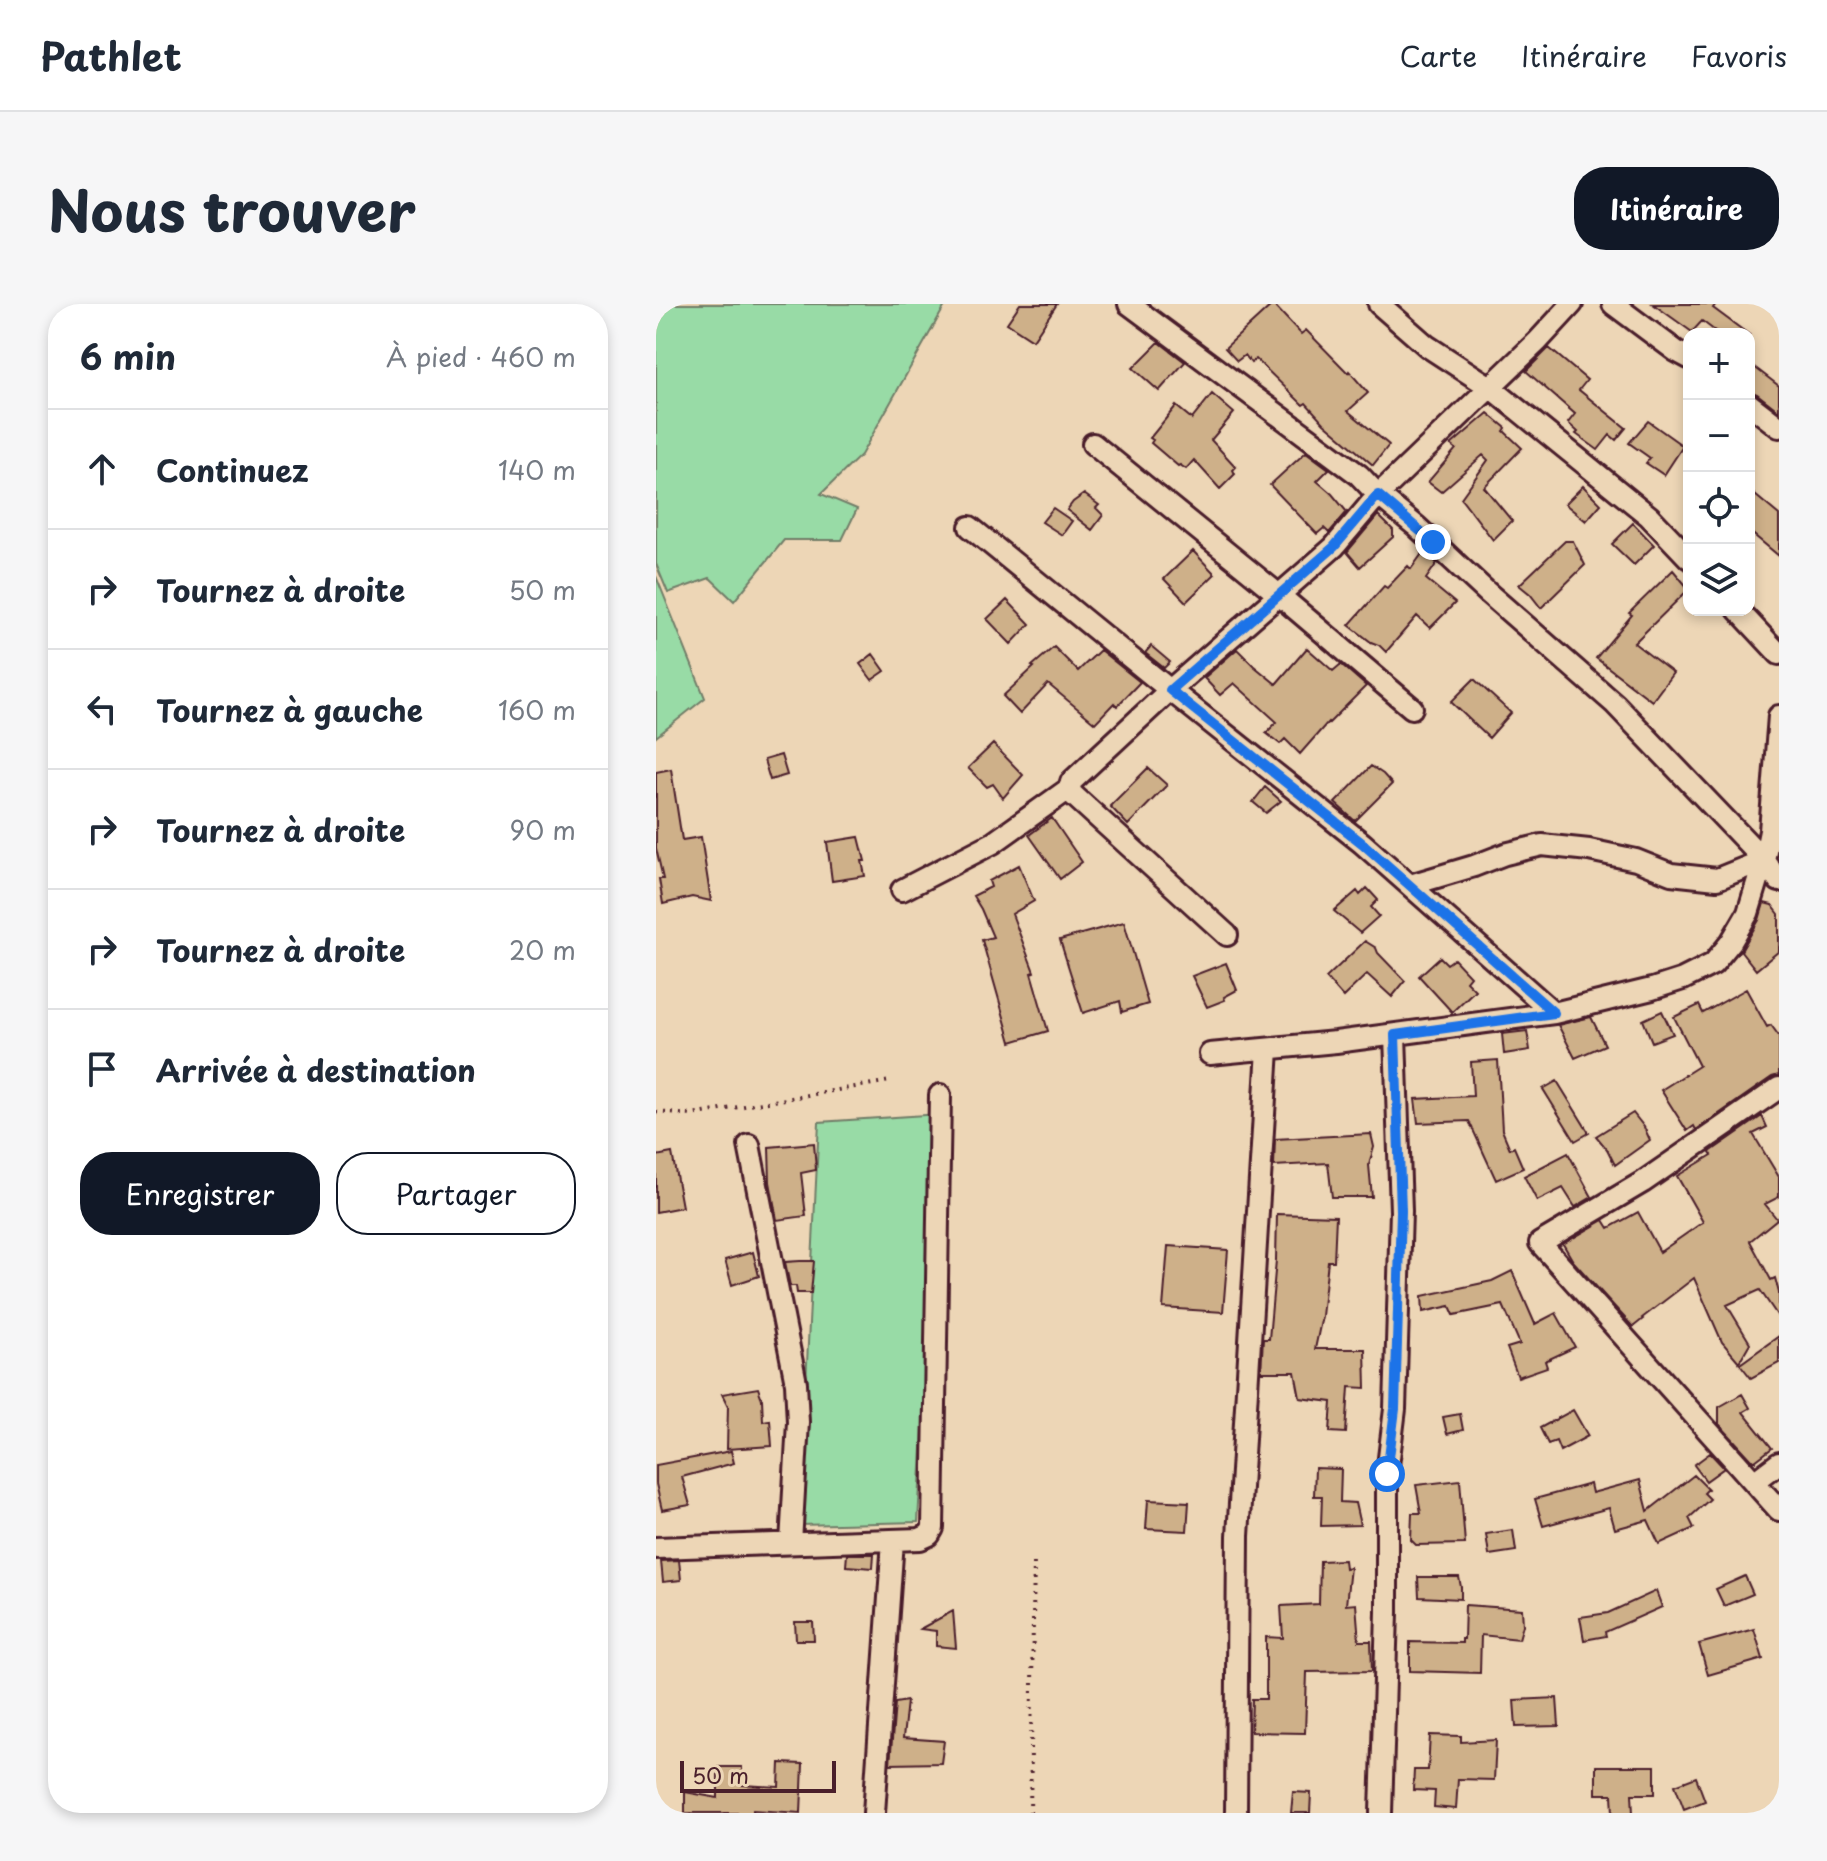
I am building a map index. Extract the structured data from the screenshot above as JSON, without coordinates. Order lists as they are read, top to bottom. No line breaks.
{"scale_bar":"50 m","page":{"header":"Pathlet","nav":["Carte","Itinéraire","Favoris"],"title":"Nous trouver","buttons":["Itinéraire",["Enregistrer","Partager"]],"heading":["6 min","À pied · 460 m"],"map_buttons":["+","−"],"list":[["Continuez","140 m"],["Tournez à droite","50 m"],["Tournez à gauche","160 m"],["Tournez à droite","90 m"],["Tournez à droite","20 m"],"Arrivée à destination"],"scale":"50 m"}}
